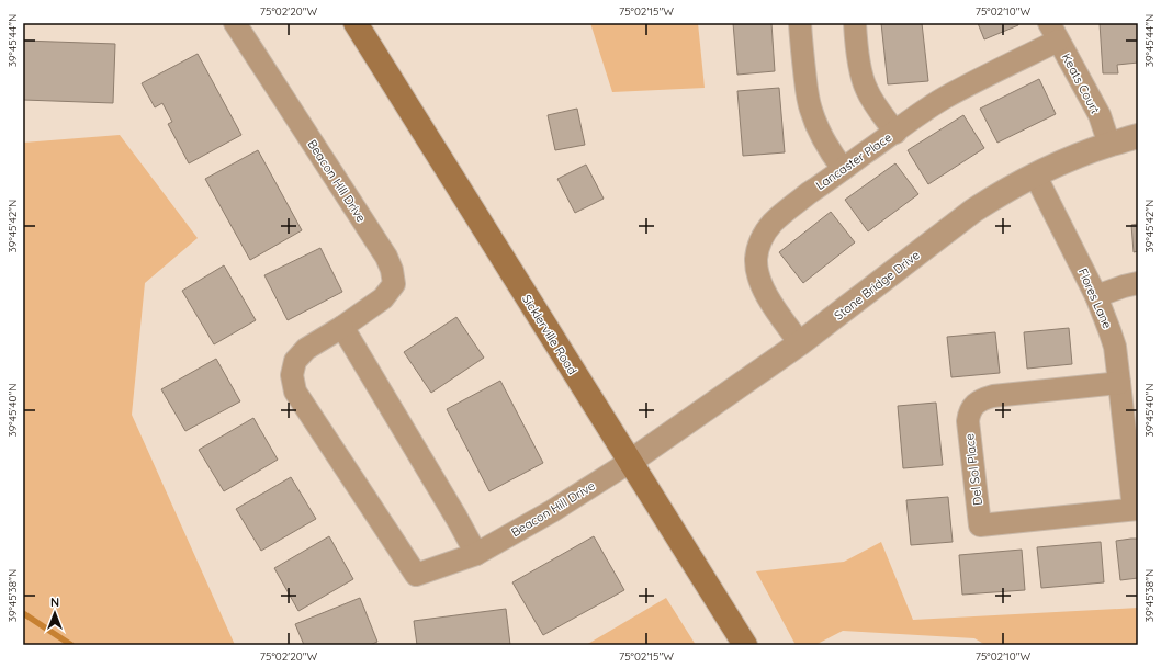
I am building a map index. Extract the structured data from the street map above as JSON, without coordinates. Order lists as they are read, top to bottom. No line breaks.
{"streets":{"main road":["Sicklerville Road"],"street":["Keats Court","Lancaster Place","Beacon Hill Drive","Stone Bridge Drive","Flores Lane","Del Sol Place"]},"crossings":[["Keats Court","Lancaster Place"],["Keats Court","Stone Bridge Drive"],["Lancaster Place","Stone Bridge Drive"],["Beacon Hill Drive","Stone Bridge Drive"],["Beacon Hill Drive","Sicklerville Road"],["Stone Bridge Drive","Flores Lane"],["Stone Bridge Drive","Sicklerville Road"],["Flores Lane","Del Sol Place"]],"north":"top","coordinates":["75°02'20\"W","75°02'15\"W","75°02'10\"W","39°45'44\"N","39°45'42\"N","39°45'40\"N","39°45'38\"N"]}
